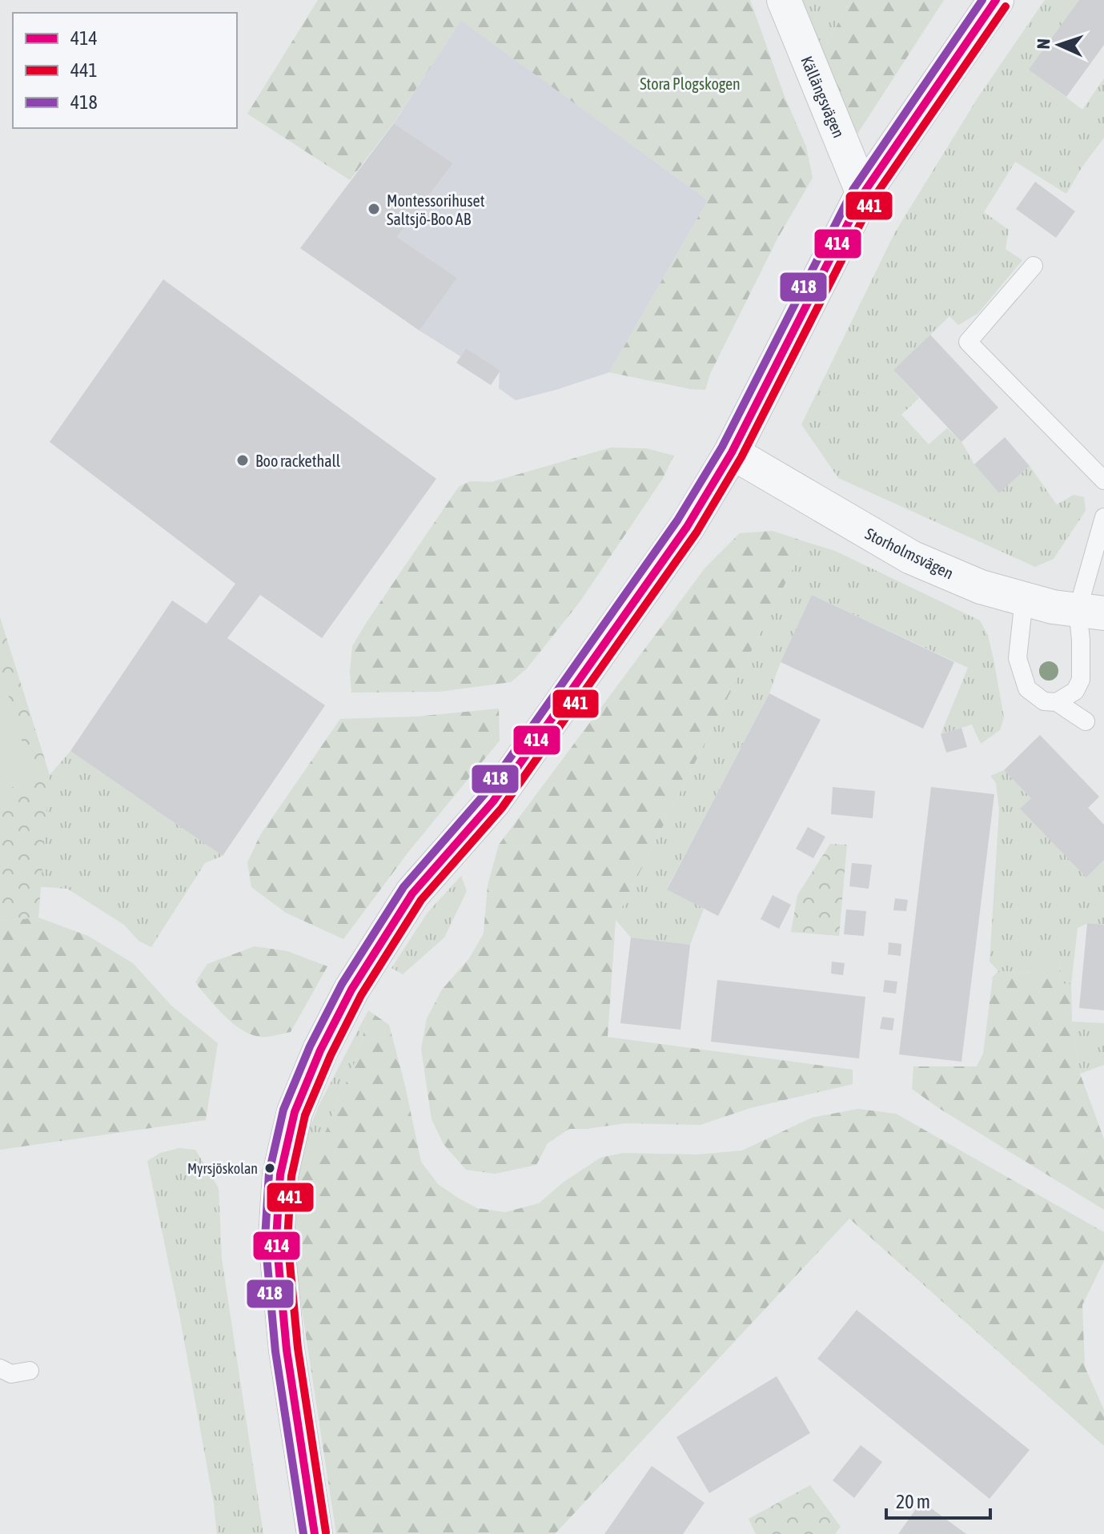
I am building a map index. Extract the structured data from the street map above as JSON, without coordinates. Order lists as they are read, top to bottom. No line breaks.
{"streets":{"street":["Källängsvägen","Storholmsvägen"]},"parks":["Stora Plogskogen"],"places":["Montessorihuset Saltsjö-Boo AB","Boo rackethall","Myrsjöskolan"],"lines":["transit line 414","transit line 418","transit line 441"],"legend":["414","441","418"],"scale_bar":"20 m","north":"left"}
